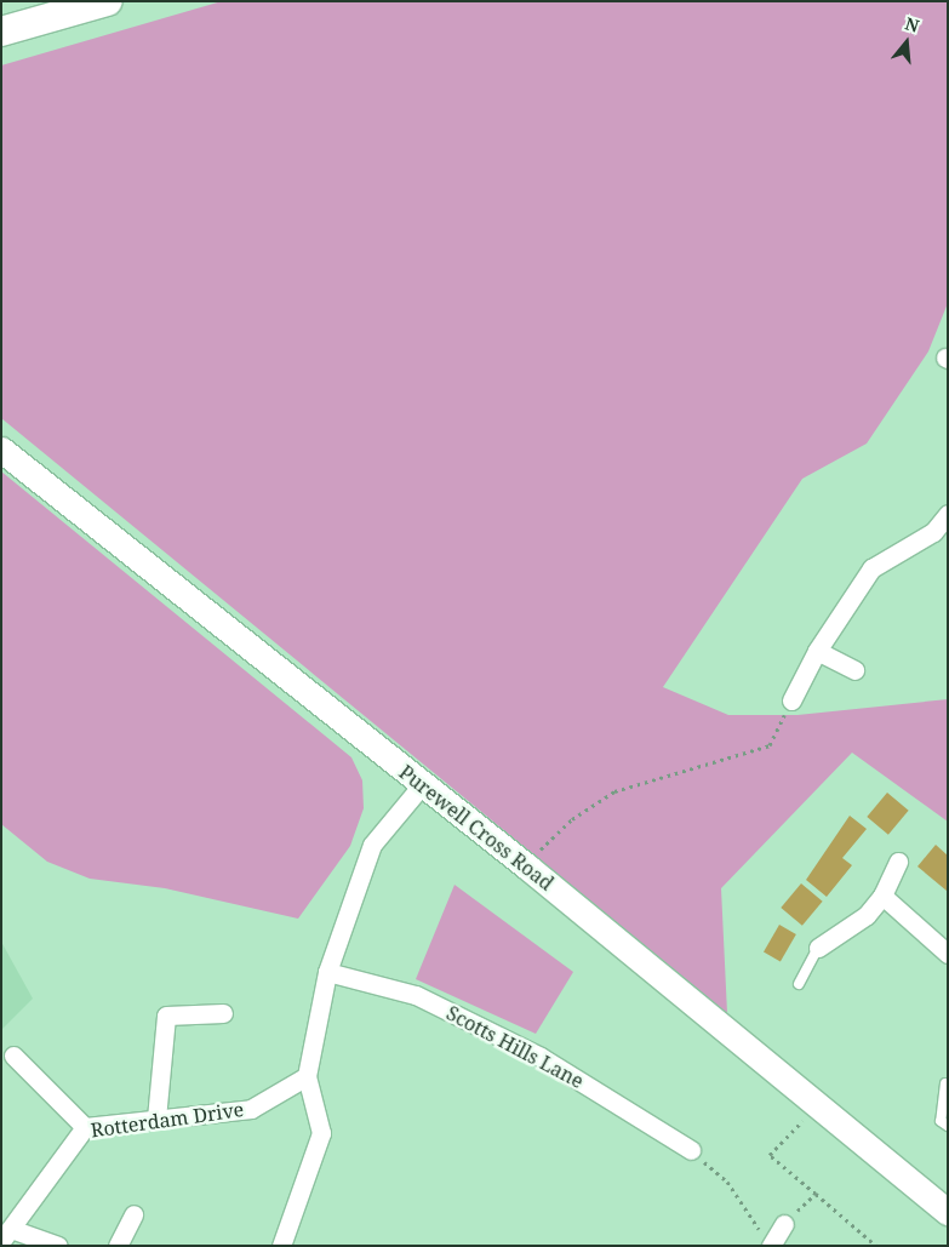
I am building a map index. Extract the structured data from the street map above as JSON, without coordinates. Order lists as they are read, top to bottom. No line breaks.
{"streets":{"main road":["Purewell Cross Road"],"street":["Scotts Hills Lane","Rotterdam Drive"]},"north":"top"}
